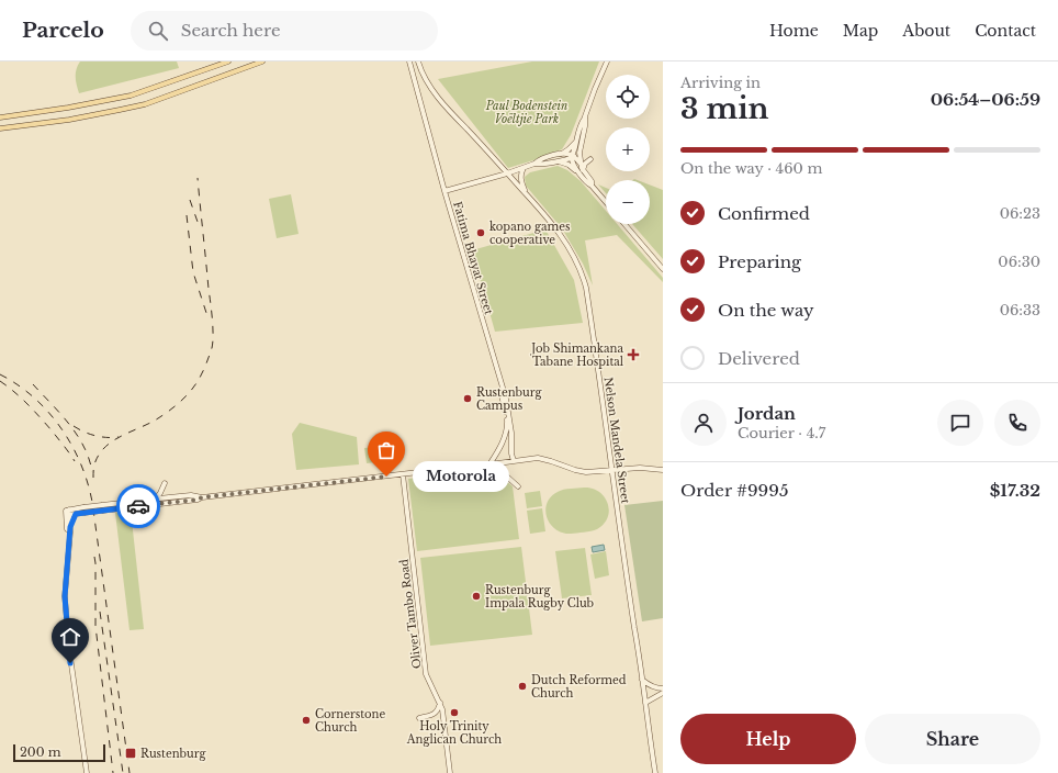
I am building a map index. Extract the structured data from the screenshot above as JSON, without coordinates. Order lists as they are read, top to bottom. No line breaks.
{"streets":{"main road":["Fatima Bhayat Street","Nelson Mandela Street","Oliver Tambo Road"]},"parks":["Paul Bodenstein Voëltjie Park"],"places":{"other":["kopano games cooperative","Rustenburg Campus","Motorola","Rustenburg Impala Rugby Club","Dutch Reformed Church","Holy Trinity Anglican Church","Cornerstone Church"],"health":["Job Shimankana Tabane Hospital"],"transit":["Rustenburg"]},"scale_bar":"200 m","page":{"header":"Parcelo","search":"Search here","nav":["Home","Map","About","Contact"],"heading":["3 min","Arriving in","06:54–06:59"],"panel":["Jordan","Courier · 4.7","Order #9995","$17.32"],"map_buttons":["+","−"],"bar":"On the way · 460 m","list":[["Confirmed","06:23"],["Preparing","06:30"],["On the way","06:33"],"Delivered"],"bubble":"Motorola","buttons":["Help","Share"],"scale":"200 m"}}
